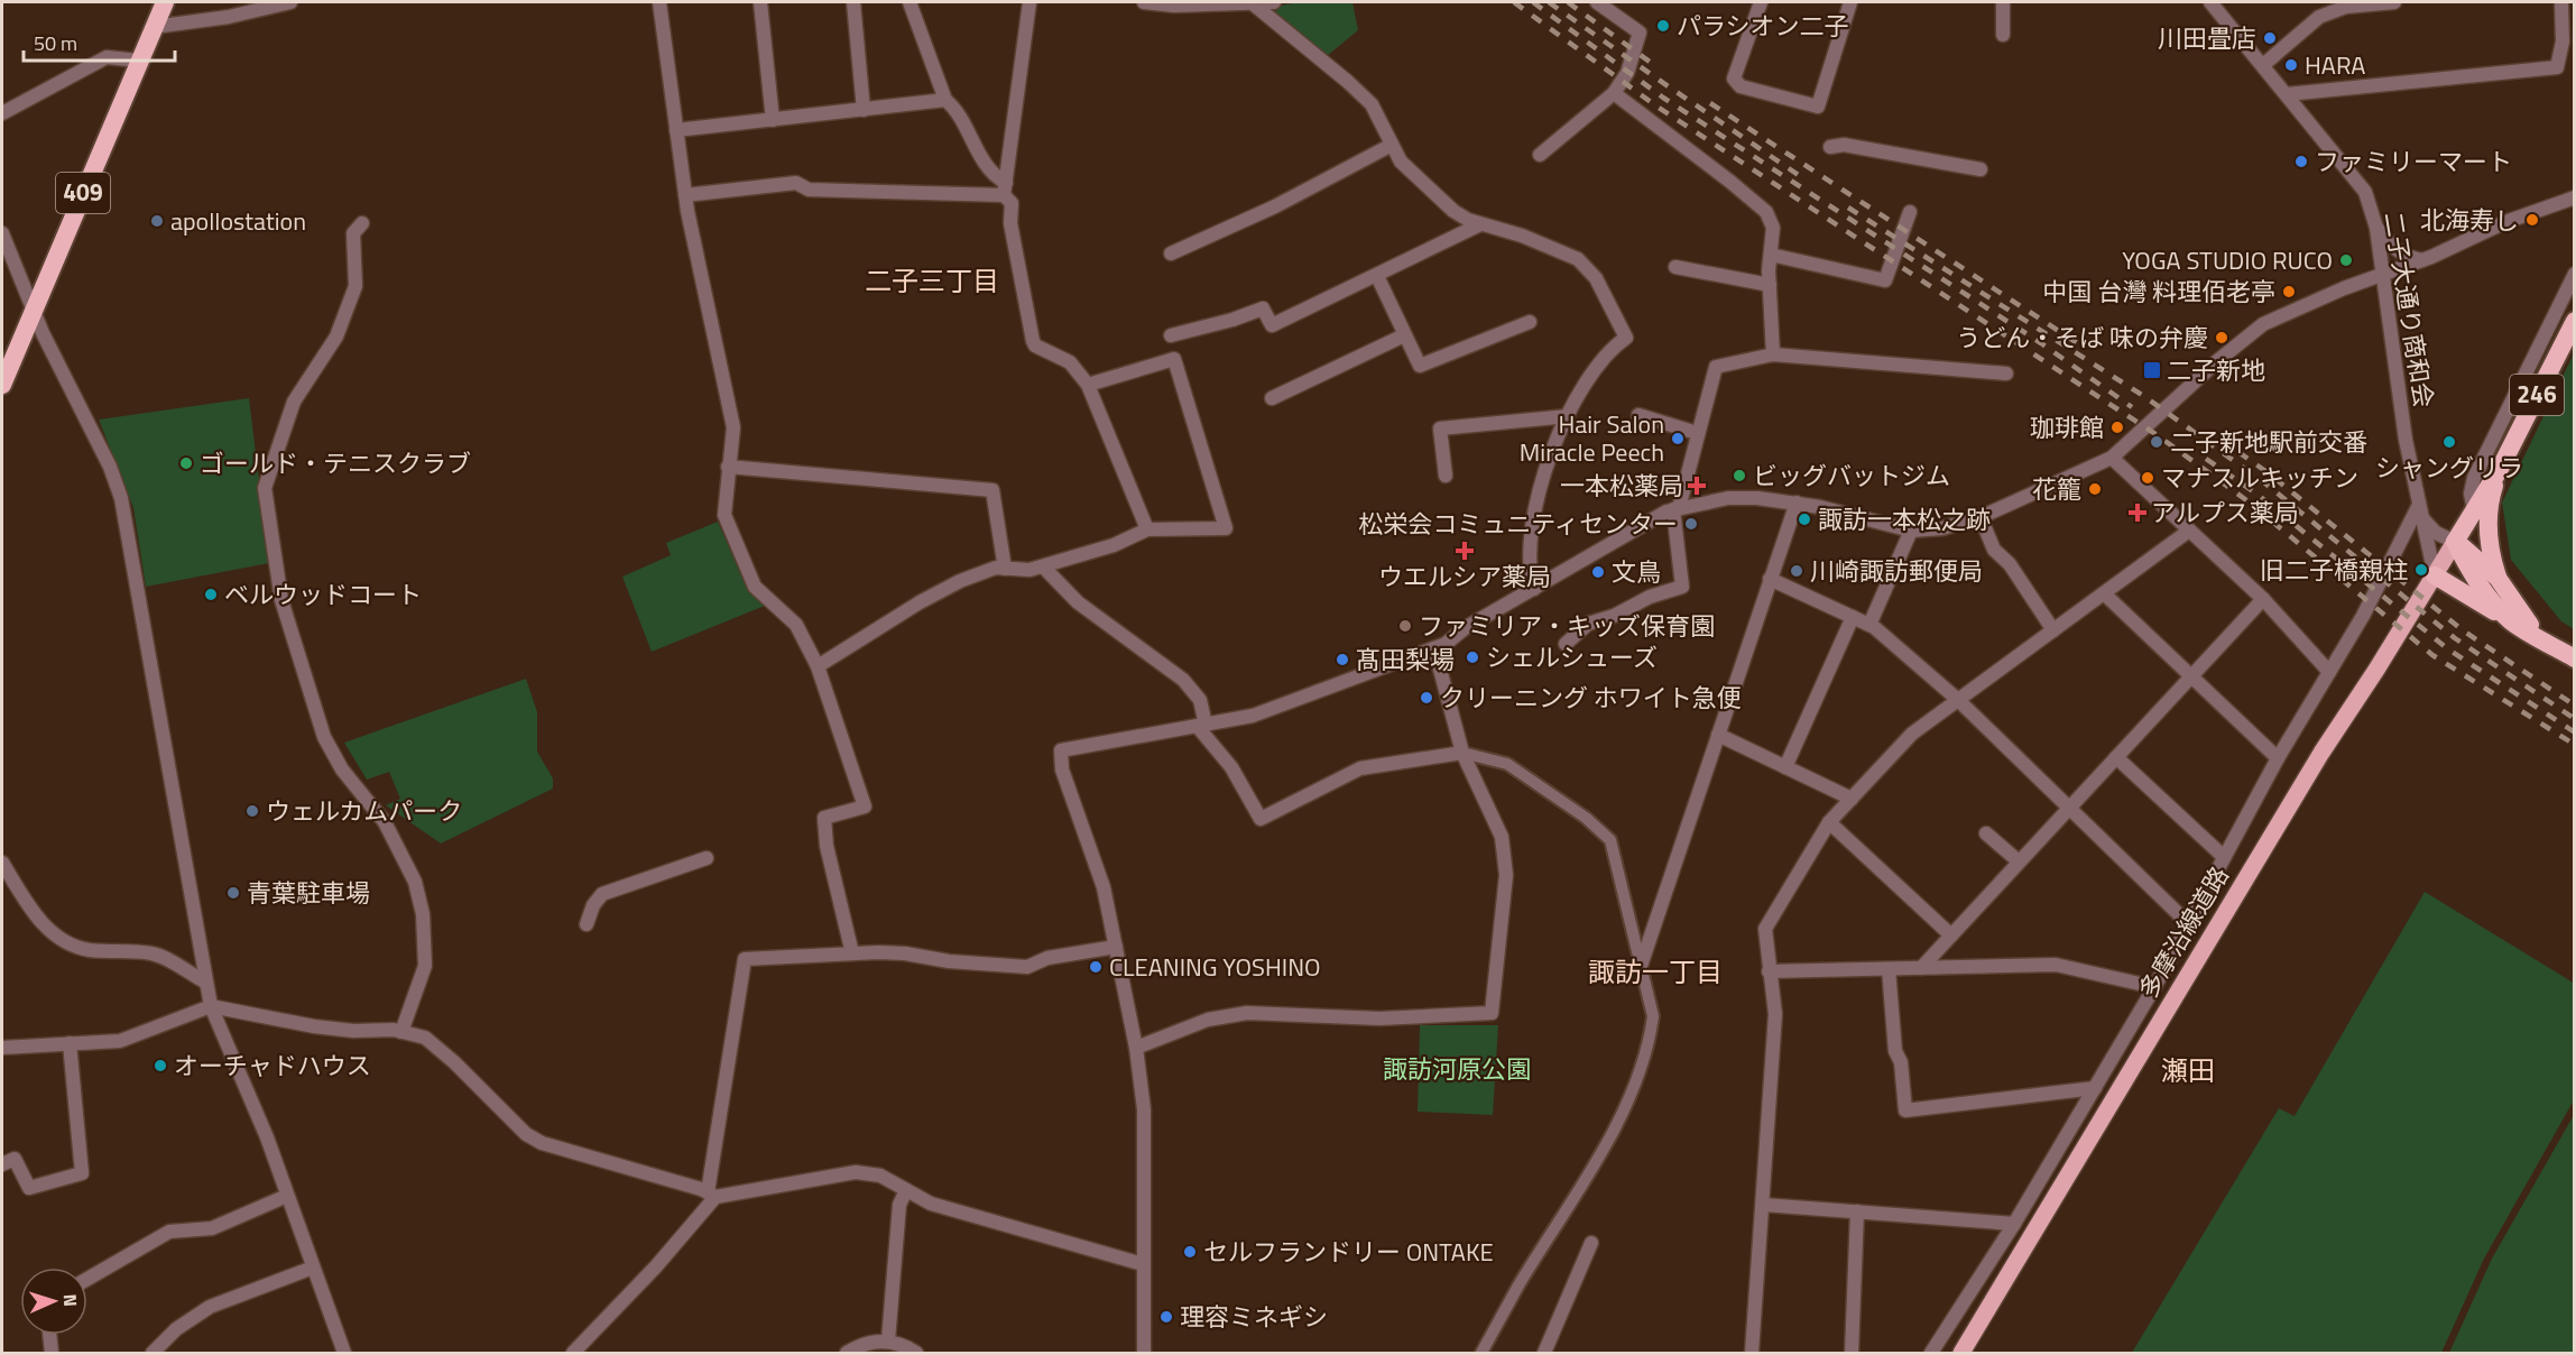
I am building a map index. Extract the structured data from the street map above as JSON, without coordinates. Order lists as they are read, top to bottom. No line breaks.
{"streets":{"highway":["409","246"],"main road":["多摩沿線道路"],"street":["二子大通り商和会"]},"crossings":[["二子大通り商和会","246"],["二子大通り商和会","多摩沿線道路"],["246","多摩沿線道路"]],"districts":["二子三丁目","諏訪一丁目","瀬田"],"parks":["諏訪河原公園"],"places":{"other":["パラシオン二子","川田畳店","HARA","ファミリーマート","北海寿し","apollostation","YOGA STUDIO RUCO","中国 台灣 料理佰老亭","うどん・そば 味の弁慶","珈琲館","Hair Salon Miracle Peech","二子新地駅前交番","シャングリラ","ゴールド・テニスクラブ","ビッグバットジム","マナスルキッチン","花籠","諏訪一本松之跡","松栄会コミュニティセンター","旧二子橋親柱","川崎諏訪郵便局","文鳥","ベルウッドコート","ファミリア・キッズ保育園","シェルシューズ","髙田梨場","クリーニング ホワイト急便","ウェルカムパーク","青葉駐車場","CLEANING YOSHINO","オーチャドハウス","セルフランドリー ONTAKE","理容ミネギシ"],"transit":["二子新地"],"health":["一本松薬局","アルプス薬局","ウエルシア薬局"]},"scale_bar":"50 m","north":"right"}
